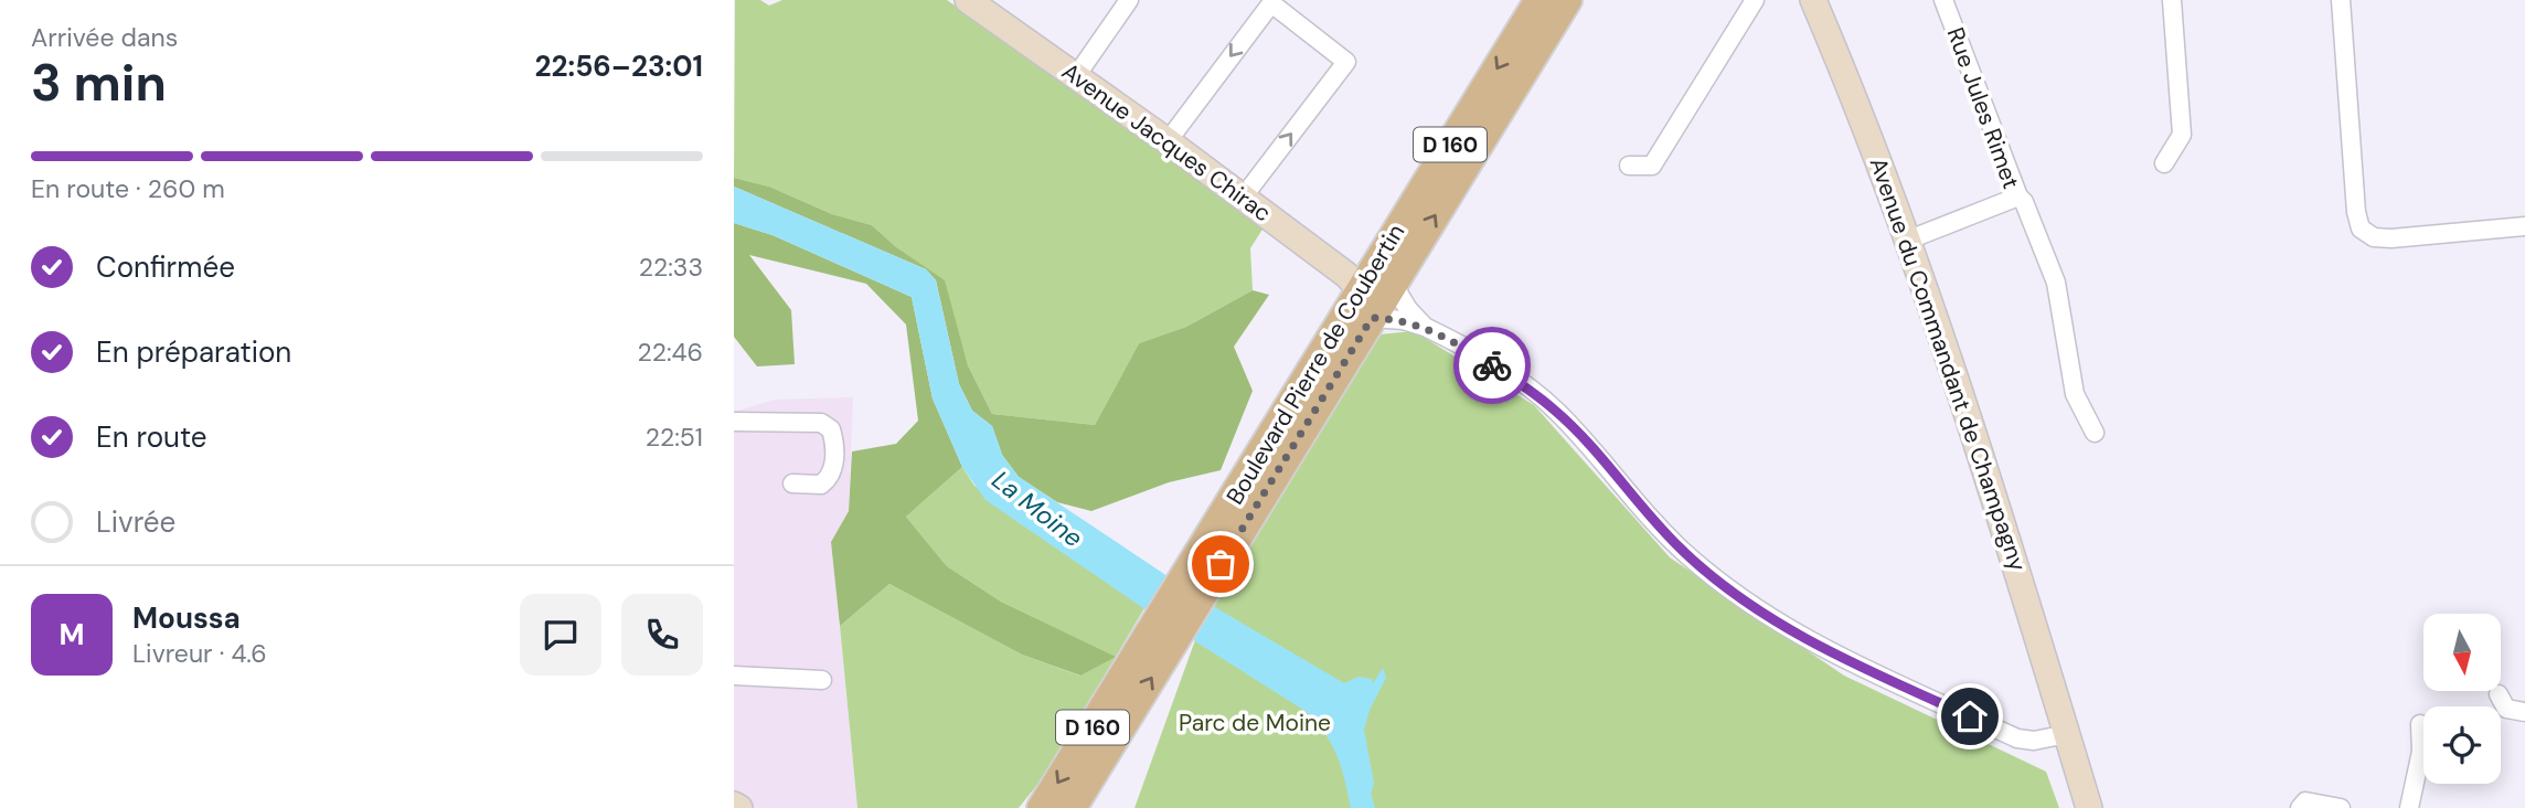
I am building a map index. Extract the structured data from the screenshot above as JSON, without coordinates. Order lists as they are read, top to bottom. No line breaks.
{"streets":{"main road":["Avenue Jacques Chirac","D 160","Boulevard Pierre de Coubertin","Avenue du Commandant de Champagny"],"street":["Rue Jules Rimet"]},"crossings":[["Rue Jules Rimet","Avenue du Commandant de Champagny"],["Avenue Jacques Chirac","Boulevard Pierre de Coubertin"]],"water":["La Moine"],"parks":["Parc de Moine"],"north":"bottom","page":{"heading":["3 min","Arrivée dans","22:56–23:01"],"panel":["Moussa","Livreur · 4.6"],"bar":"En route · 260 m","list":[["Confirmée","22:33"],["En préparation","22:46"],["En route","22:51"],"Livrée"],"round":"M"}}
